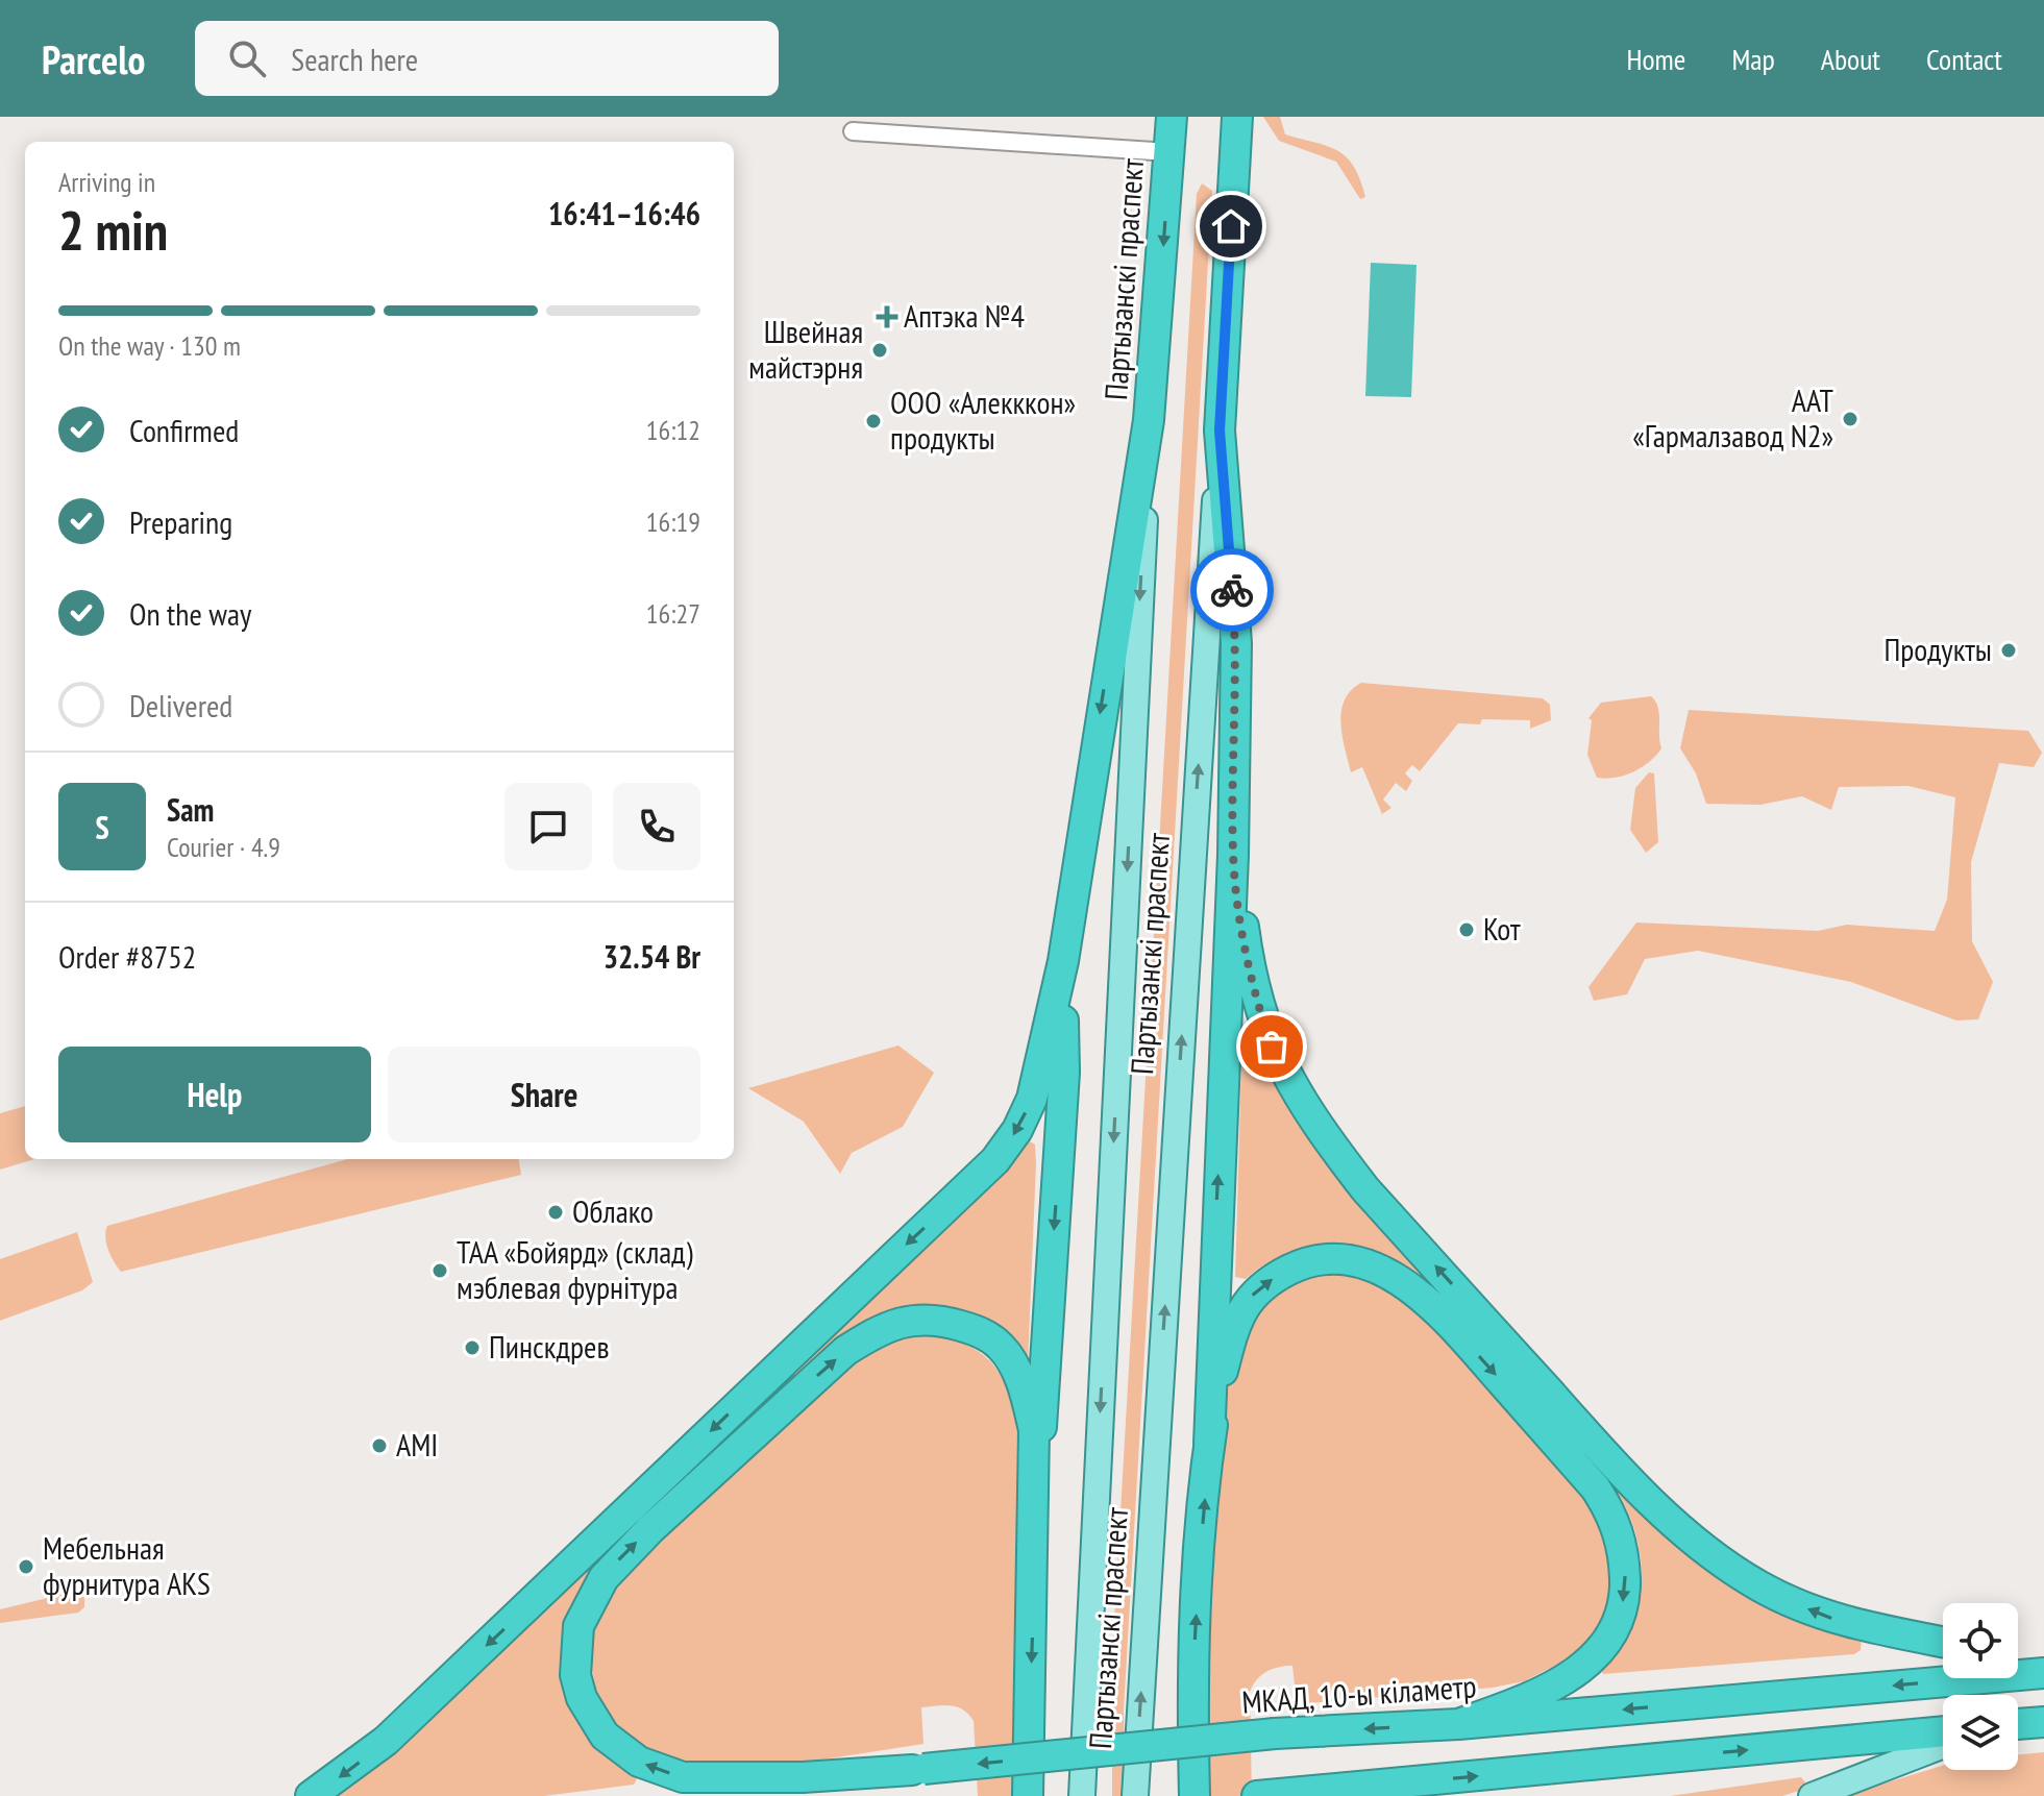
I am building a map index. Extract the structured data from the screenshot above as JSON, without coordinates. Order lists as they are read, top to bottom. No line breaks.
{"streets":{"highway":["Партызанскі праспект","МКАД, 10-ы кіламетр"]},"places":{"health":["Аптэка №4"],"other":["Швейная майстэрня","ААТ «Гармалзавод N2»","ООО «Алекккон» продукты","Продукты","Кот","Облако","ТАА «Бойярд» (склад) мэблевая фурнітура","Пинскдрев","AMI","Мебельная фурнитура AKS"]},"page":{"header":"Parcelo","search":"Search here","nav":["Home","Map","About","Contact"],"heading":["2 min","Arriving in","16:41–16:46"],"panel":["Sam","Courier · 4.9","Order #8752","32.54 Br"],"bar":"On the way · 130 m","list":[["Confirmed","16:12"],["Preparing","16:19"],["On the way","16:27"],"Delivered"],"round":"S","buttons":["Help","Share"]}}
